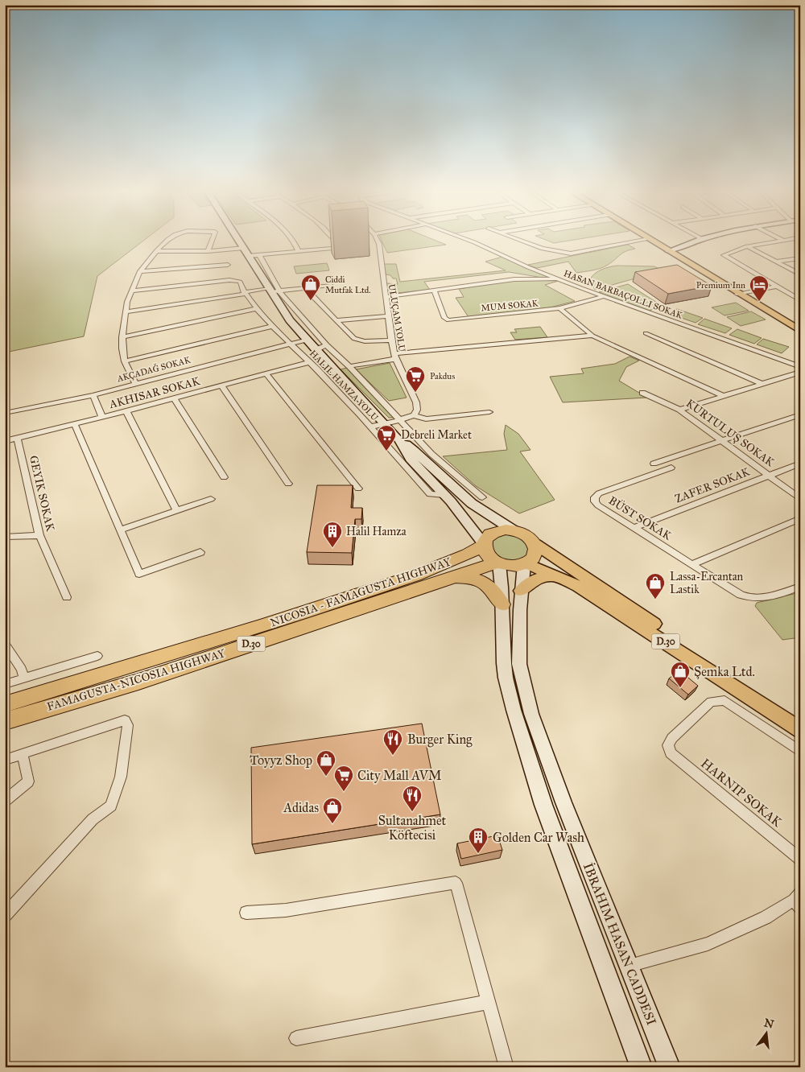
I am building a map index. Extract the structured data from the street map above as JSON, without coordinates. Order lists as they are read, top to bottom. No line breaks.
{"streets":{"highway":["NICOSIA - FAMAGUSTA HIGHWAY","D.30","FAMAGUSTA-NICOSIA HIGHWAY"],"main road":["İBRAHIM HASAN CADDESI"],"street":["HASAN BARBAÇOLLI SOKAK","MUM SOKAK","ULUÇAM YOLU","AKÇADAĞ SOKAK","HALIL HAMZA YOLU","AKHISAR SOKAK","KURTULUŞ SOKAK","ZAFER SOKAK","GEYIK SOKAK","BÜST SOKAK"]},"crossings":[["HASAN BARBAÇOLLI SOKAK","MUM SOKAK"],["AKÇADAĞ SOKAK","HALIL HAMZA YOLU"],["HALIL HAMZA YOLU","AKHISAR SOKAK"],["AKHISAR SOKAK","GEYIK SOKAK"],["KURTULUŞ SOKAK","ZAFER SOKAK"],["ZAFER SOKAK","BÜST SOKAK"],["NICOSIA - FAMAGUSTA HIGHWAY","D.30"],["NICOSIA - FAMAGUSTA HIGHWAY","FAMAGUSTA-NICOSIA HIGHWAY"],["NICOSIA - FAMAGUSTA HIGHWAY","İBRAHIM HASAN CADDESI"],["D.30","FAMAGUSTA-NICOSIA HIGHWAY"],["D.30","İBRAHIM HASAN CADDESI"],["FAMAGUSTA-NICOSIA HIGHWAY","İBRAHIM HASAN CADDESI"]],"places":{"shop":["Ciddi Mutfak Ltd.","Lassa-Ercantan Lastik","Şemka Ltd.","Toyyz Shop","Adidas"],"hotel":["Premium Inn"],"supermarket":["Pakdus","Debreli Market","City Mall AVM"],"building":["Halil Hamza","Golden Car Wash"],"restaurant":["Burger King","Sultanahmet Köftecisi"]},"north":"top"}
